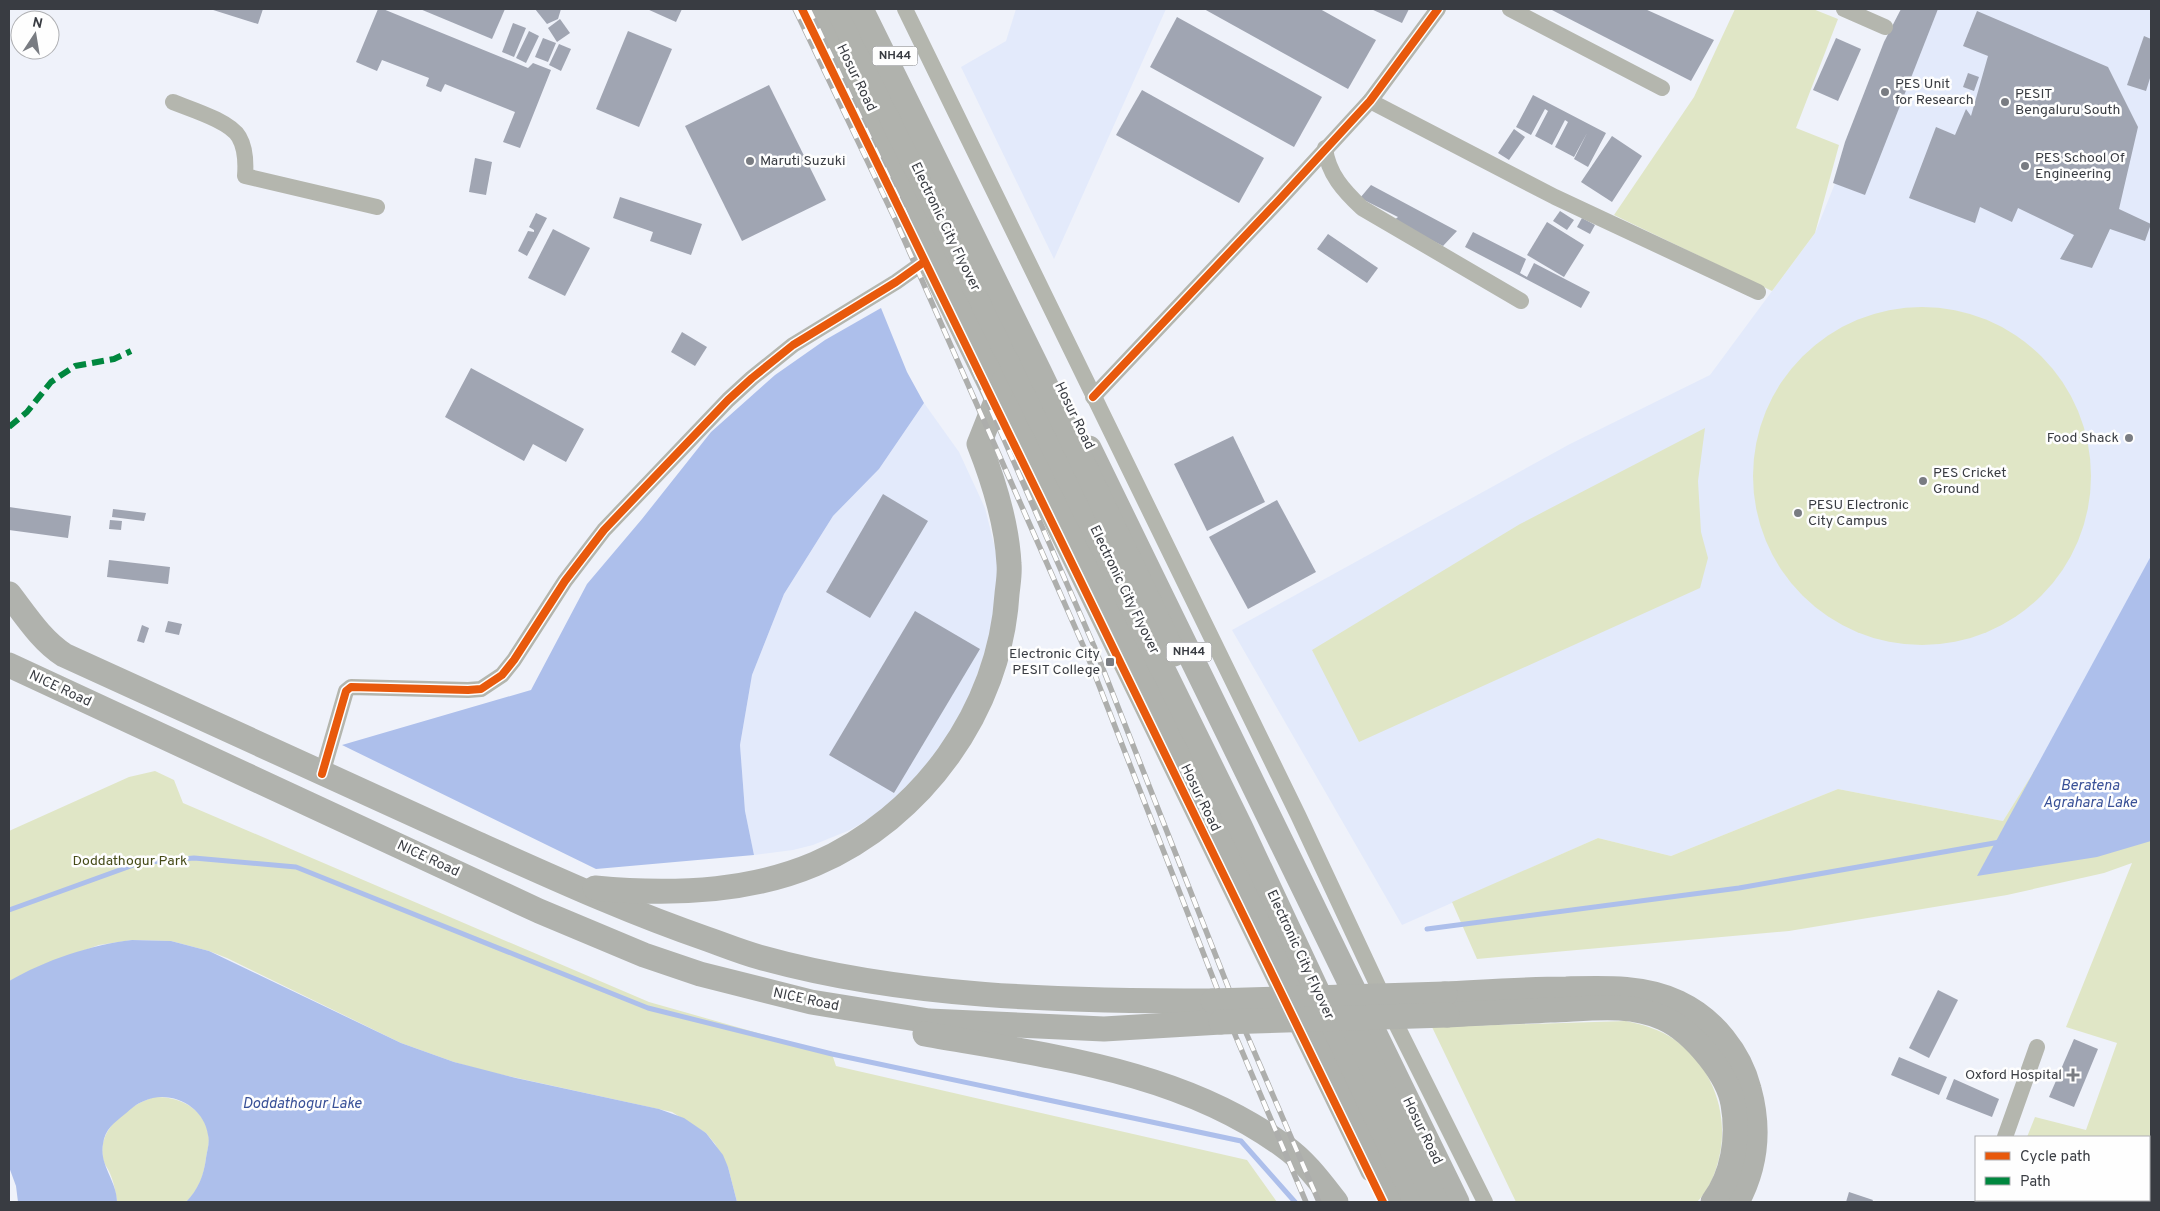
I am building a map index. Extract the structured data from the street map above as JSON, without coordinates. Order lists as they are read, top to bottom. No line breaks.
{"streets":{"highway":["NH44","Hosur Road","Electronic City Flyover","NICE Road"]},"water":["Beratena Agrahara Lake","Doddathogur Lake"],"parks":["Doddathogur Park"],"places":{"other":["PES Unit for Research","PESIT Bengaluru South","Maruti Suzuki","PES School Of Engineering","Food Shack","PES Cricket Ground","PESU Electronic City Campus"],"transit":["Electronic City PESIT College"],"health":["Oxford Hospital"]},"legend":["Cycle path","Path"],"north":"top"}
